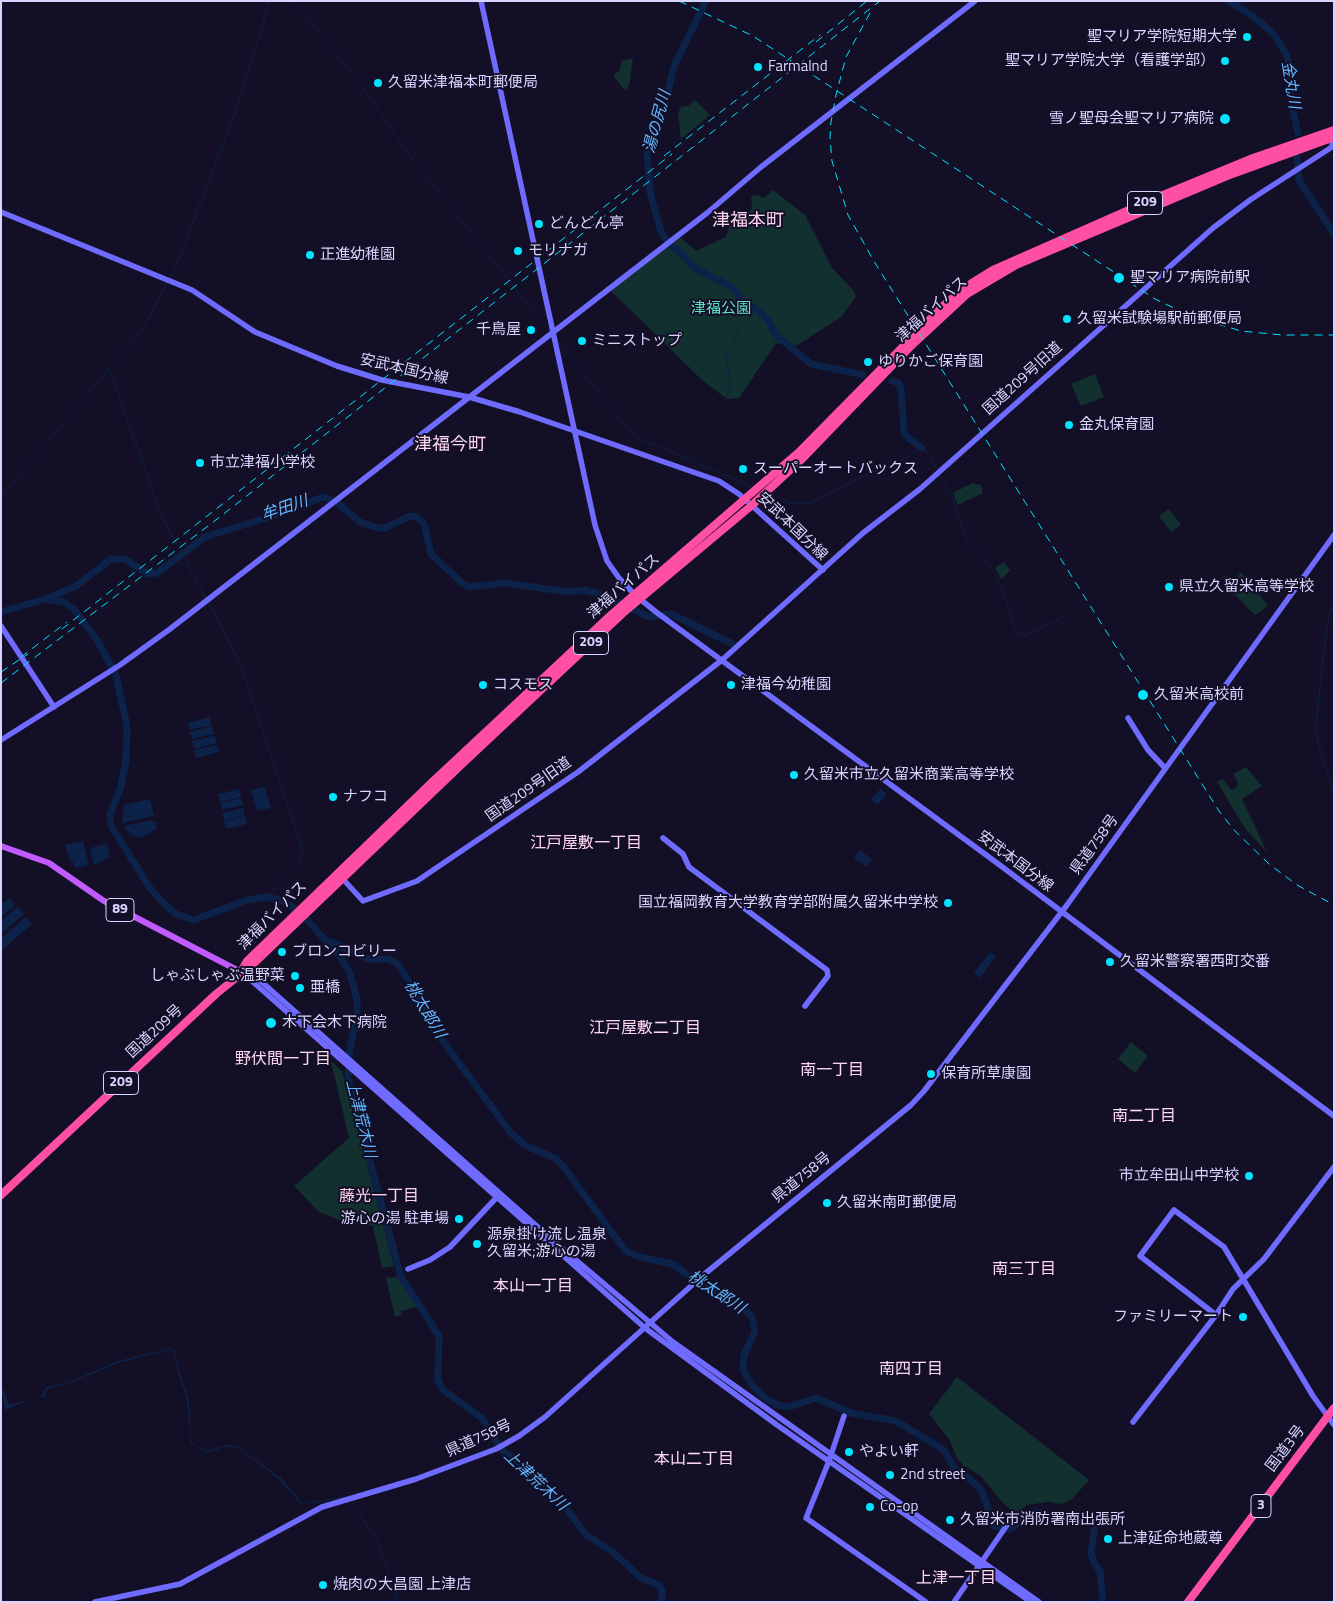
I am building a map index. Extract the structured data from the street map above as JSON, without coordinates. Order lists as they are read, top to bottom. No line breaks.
{"streets":{"highway":["209","津福バイパス","国道209号","国道3号","3"],"main road":["89"],"street":["安武本国分線","国道209号旧道","県道758号"]},"crossings":[["津福バイパス","安武本国分線"],["津福バイパス","国道209号旧道"],["津福バイパス","89"],["津福バイパス","国道209号"],["安武本国分線","国道209号旧道"],["安武本国分線","県道758号"],["89","国道209号"]],"districts":["津福本町","津福今町","江戸屋敷一丁目","江戸屋敷二丁目","野伏間一丁目","南一丁目","南二丁目","藤光一丁目","南三丁目","本山一丁目","南四丁目","本山二丁目","上津一丁目"],"water":["金丸川","湯の尻川","牟田川","桃太郎川","上津荒木川"],"parks":["津福公園"],"places":["聖マリア学院短期大学","聖マリア学院大学（看護学部）","Farmalnd","久留米津福本町郵便局","雪ノ聖母会聖マリア病院","どんどん亭","モリナガ","正進幼稚園","聖マリア病院前駅","久留米試験場駅前郵便局","千鳥屋","ミニストップ","ゆりかご保育園","金丸保育園","市立津福小学校","スーパーオートバックス","県立久留米高等学校","コスモス","津福今幼稚園","久留米高校前","久留米市立久留米商業高等学校","ナフコ","国立福岡教育大学教育学部附属久留米中学校","ブロンコビリー","久留米警察署西町交番","しゃぶしゃぶ温野菜","亜橋","木下会木下病院","保育所草康園","市立牟田山中学校","久留米南町郵便局","游心の湯 駐車場","源泉掛け流し温泉 久留米;游心の湯","ファミリーマート","やよい軒","2nd street","Co-op","久留米市消防署南出張所","上津延命地蔵尊","焼肉の大昌園 上津店"]}
